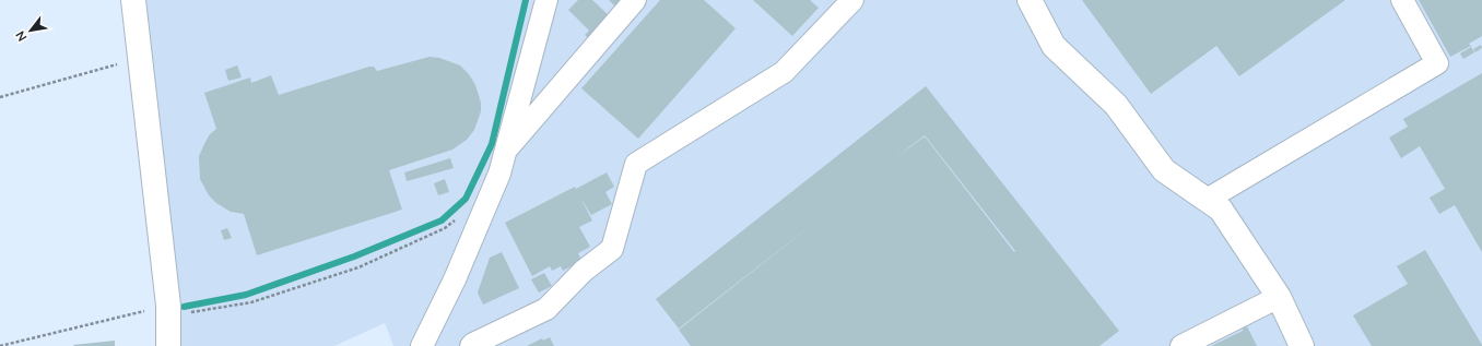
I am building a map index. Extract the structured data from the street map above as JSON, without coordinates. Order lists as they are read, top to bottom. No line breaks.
{"north":"bottom left"}
